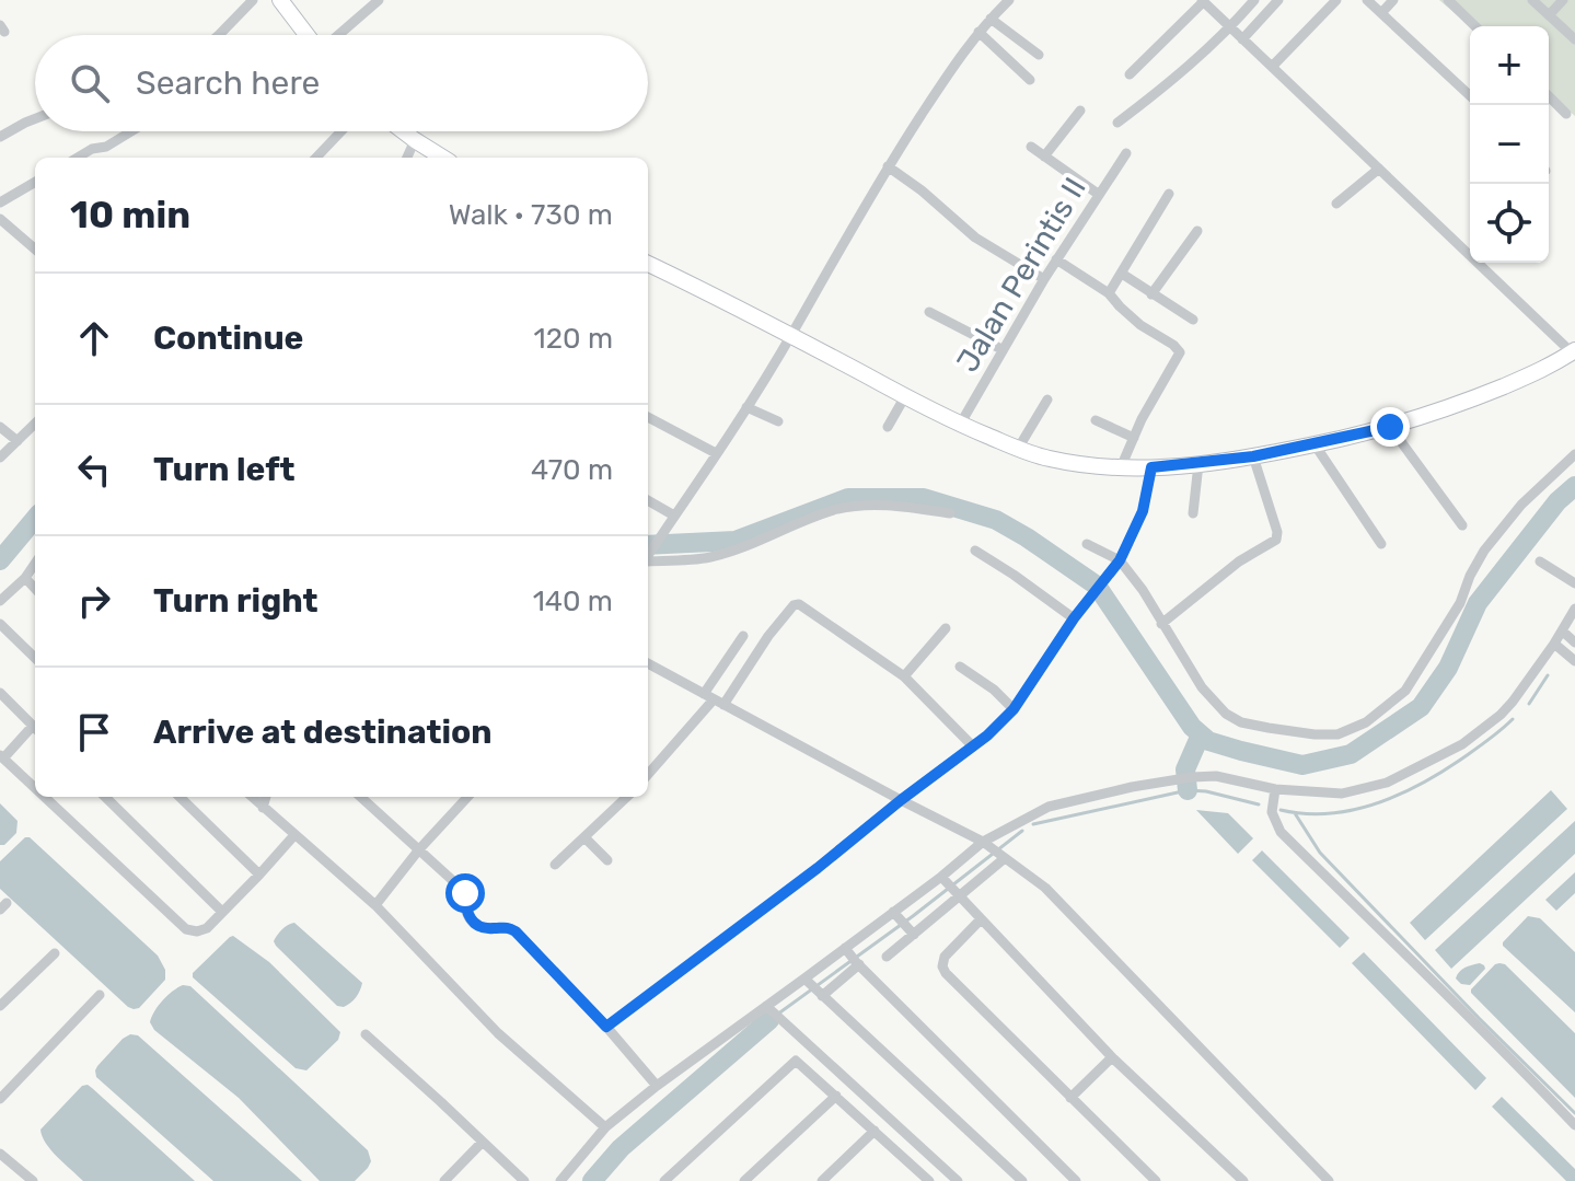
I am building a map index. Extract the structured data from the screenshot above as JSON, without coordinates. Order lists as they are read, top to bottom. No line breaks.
{"streets":{"street":["Jalan Perintis II"]},"page":{"map_buttons":["+","−"],"search":"Search here","heading":["10 min","Walk · 730 m"],"list":[["Continue","120 m"],["Turn left","470 m"],["Turn right","140 m"],"Arrive at destination"]}}
